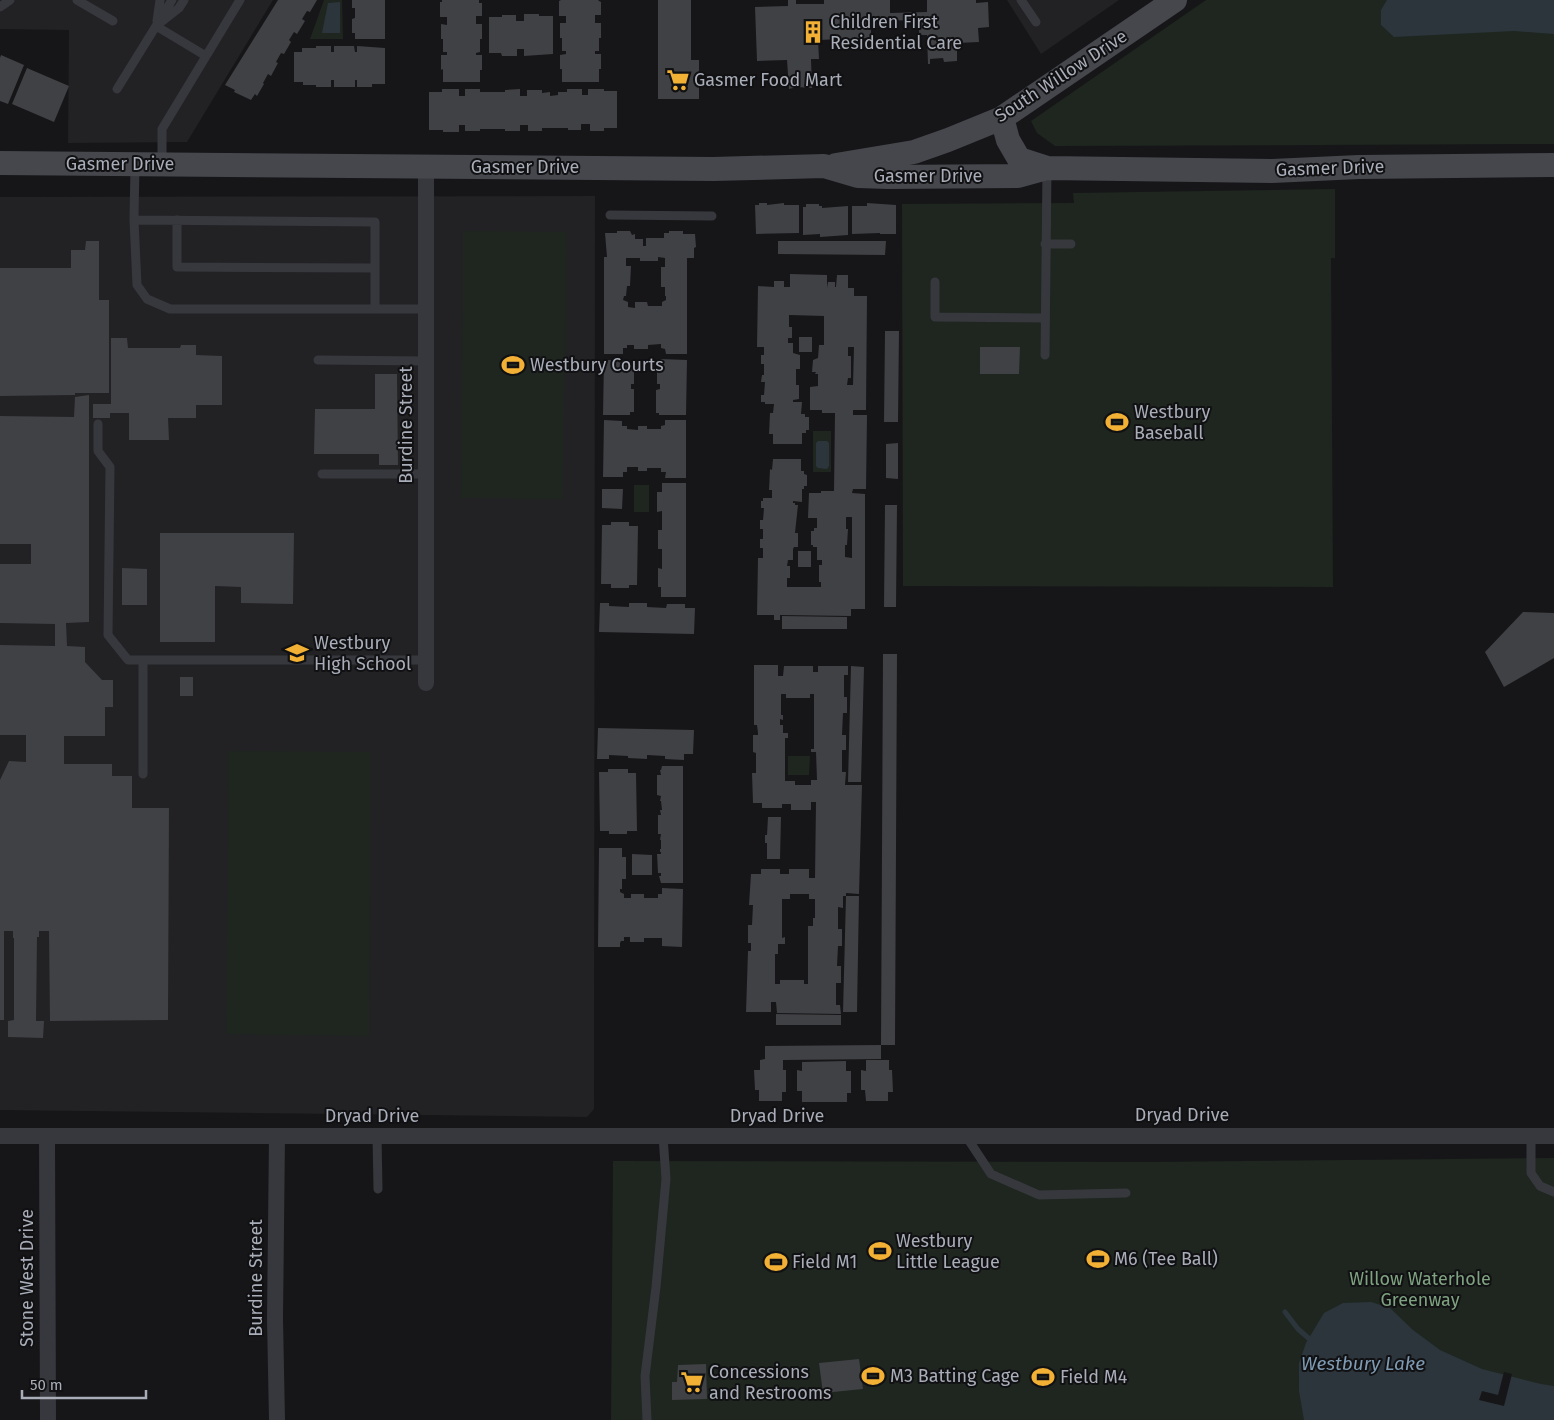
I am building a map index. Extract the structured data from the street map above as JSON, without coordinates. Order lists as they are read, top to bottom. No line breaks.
{"streets":{"street":["South Willow Drive","Gasmer Drive","Burdine Street","Dryad Drive","Stone West Drive"]},"crossings":[["South Willow Drive","Gasmer Drive"],["Gasmer Drive","Burdine Street"],["Burdine Street","Dryad Drive"],["Dryad Drive","Stone West Drive"]],"water":["Westbury Lake"],"parks":["Willow Waterhole Greenway"],"places":{"building":["Children First Residential Care"],"supermarket":["Gasmer Food Mart","Concessions and Restrooms"],"sports":["Westbury Courts","Westbury Baseball","Westbury Little League","M6 (Tee Ball)","Field M1","M3 Batting Cage","Field M4"],"school or university":["Westbury High School"]},"scale_bar":"50 m"}
